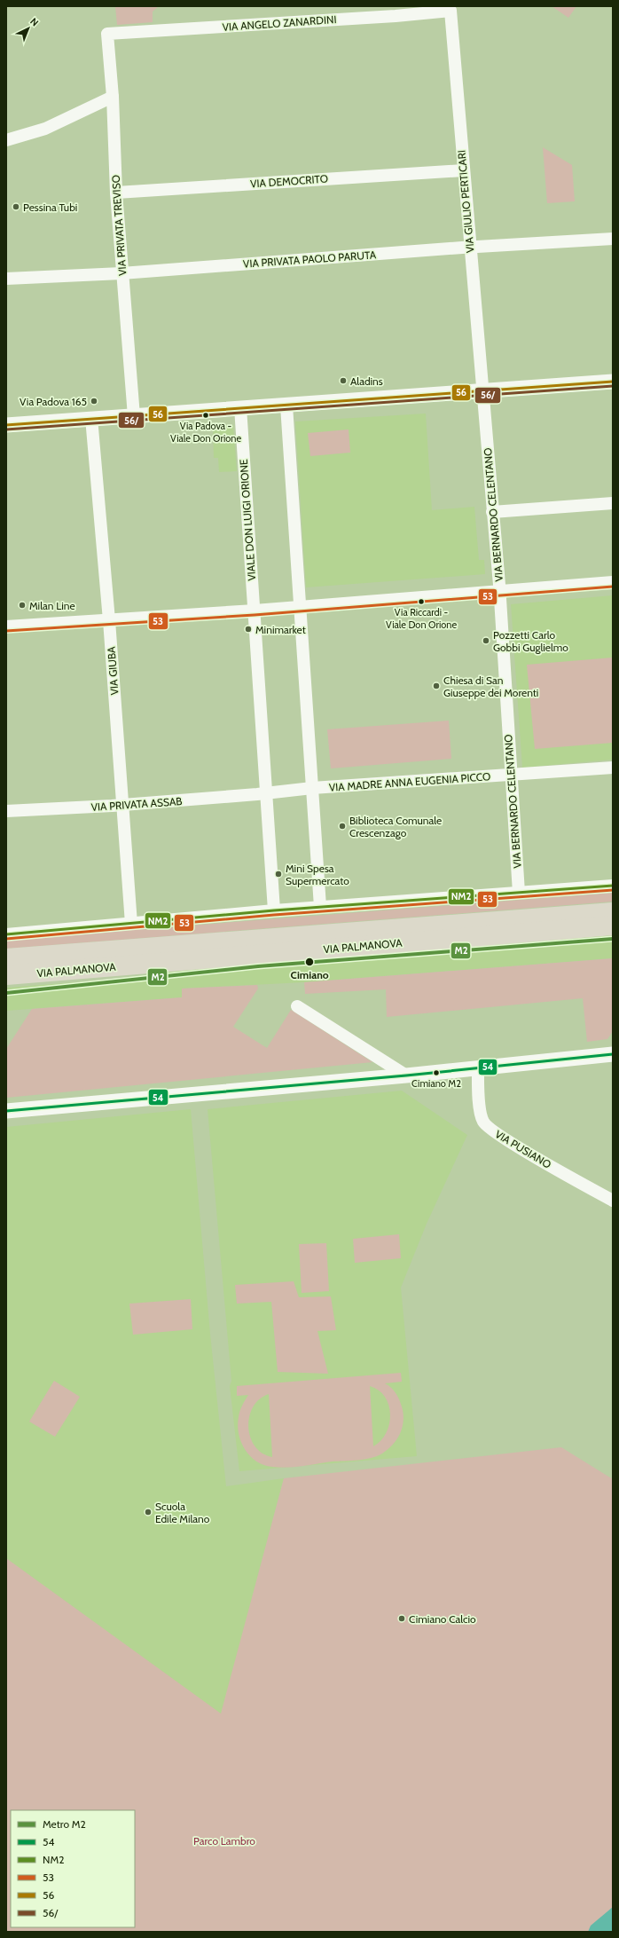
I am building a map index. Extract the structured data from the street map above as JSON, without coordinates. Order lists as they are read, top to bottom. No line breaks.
{"streets":{"highway":["VIA PALMANOVA"],"street":["VIA ANGELO ZANARDINI","VIA DEMOCRITO","VIA GIULIO PERTICARI","VIA PRIVATA TREVISO","VIA PRIVATA PAOLO PARUTA","VIA BERNARDO CELENTANO","VIALE DON LUIGI ORIONE","VIA GIUBA","VIA MADRE ANNA EUGENIA PICCO","VIA PRIVATA ASSAB","VIA PUSIANO"]},"crossings":[["VIA ANGELO ZANARDINI","VIA GIULIO PERTICARI"],["VIA ANGELO ZANARDINI","VIA PRIVATA TREVISO"],["VIA DEMOCRITO","VIA GIULIO PERTICARI"],["VIA DEMOCRITO","VIA PRIVATA TREVISO"],["VIA GIULIO PERTICARI","VIA PRIVATA PAOLO PARUTA"],["VIA GIULIO PERTICARI","VIA BERNARDO CELENTANO"],["VIA PRIVATA TREVISO","VIA PRIVATA PAOLO PARUTA"],["VIA BERNARDO CELENTANO","VIA MADRE ANNA EUGENIA PICCO"],["VIALE DON LUIGI ORIONE","VIA PRIVATA ASSAB"],["VIA GIUBA","VIA PRIVATA ASSAB"]],"parks":["Parco Lambro"],"places":["Pessina Tubi","Aladins","Via Padova 165","Via Padova - Viale Don Orione","Via Riccardi - Viale Don Orione","Milan Line","Minimarket","Pozzetti Carlo Gobbi Guglielmo","Chiesa di San Giuseppe dei Morenti","Biblioteca Comunale Crescenzago","Mini Spesa Supermercato","Cimiano","Cimiano M2","Scuola Edile Milano","Cimiano Calcio"],"lines":["transit line 56","transit line 56/","transit line 53","transit line NM2","metro line M2","transit line 54"],"legend":["Metro M2","54","NM2","53","56","56/"],"north":"top right"}
